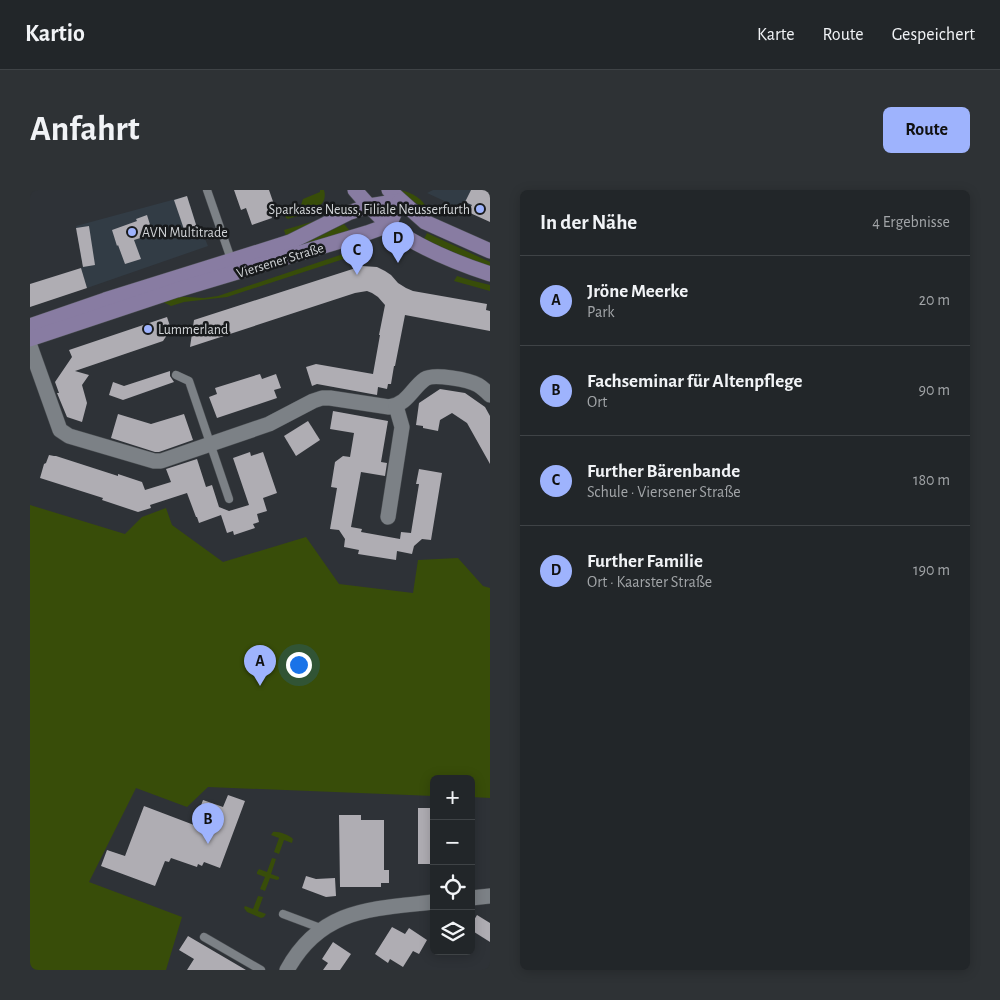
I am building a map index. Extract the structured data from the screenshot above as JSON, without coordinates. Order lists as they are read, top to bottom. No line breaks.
{"streets":{"main road":["Viersener Straße"]},"places":["Sparkasse Neuss, Filiale Neusserfurth","AVN Multitrade","Lummerland"],"page":{"header":"Kartio","nav":["Karte","Route","Gespeichert"],"buttons":"Route","title":"Anfahrt","heading":["In der Nähe","4 Ergebnisse"],"pins":["D","C","A","B"],"list":[{"mark":"A","name":"Jröne Meerke","note":"Park","value":"20 m"},{"mark":"B","name":"Fachseminar für Altenpflege","note":"Ort","value":"90 m"},{"mark":"C","name":"Further Bärenbande","note":"Schule · Viersener Straße","value":"180 m"},{"mark":"D","name":"Further Familie","note":"Ort · Kaarster Straße","value":"190 m"}],"map_buttons":["+","−"]}}
